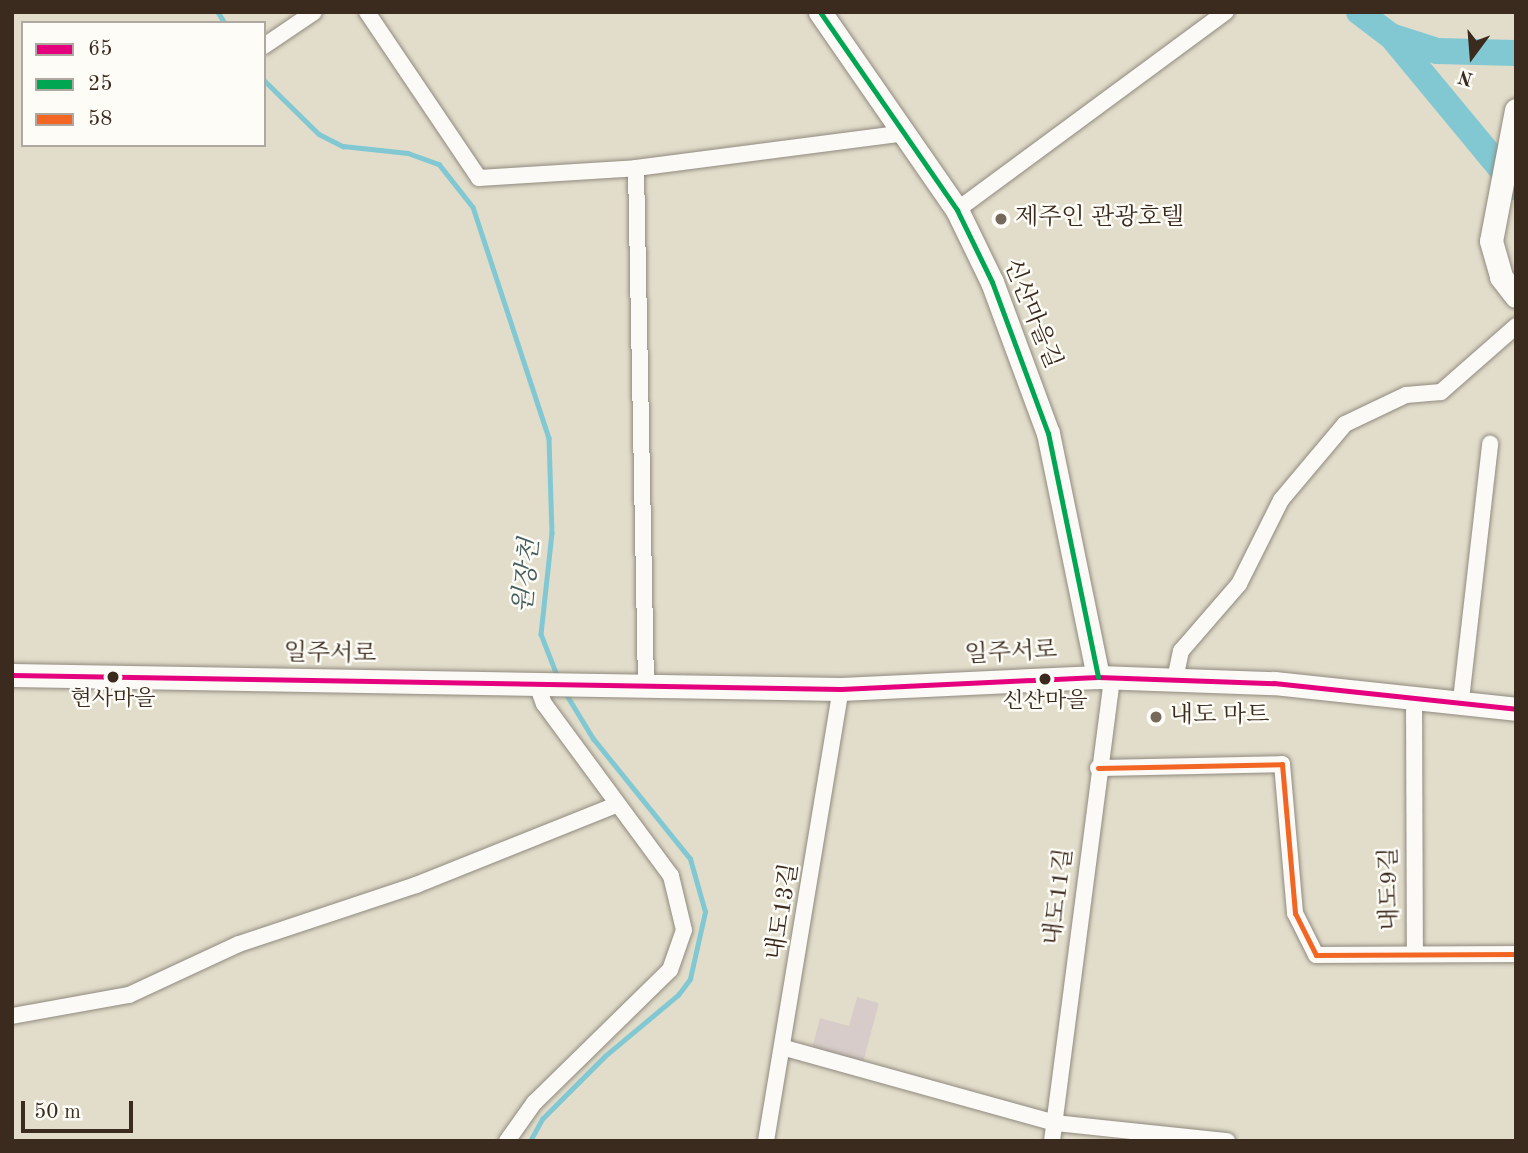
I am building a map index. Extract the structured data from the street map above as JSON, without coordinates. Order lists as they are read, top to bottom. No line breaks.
{"streets":{"main road":["신산마을길","일주서로"],"street":["내도9길","내도11길","내도13길"]},"crossings":[["신산마을길","일주서로"],["신산마을길","내도11길"],["일주서로","내도9길"],["일주서로","내도11길"],["일주서로","내도13길"],["내도9길","내도11길"]],"water":["원장천"],"places":["제주인 관광호텔","현사마을","신산마을","내도 마트"],"lines":["transit line 25","transit line 65","transit line 58"],"legend":["65","25","58"],"scale_bar":"50 m","north":"bottom"}
